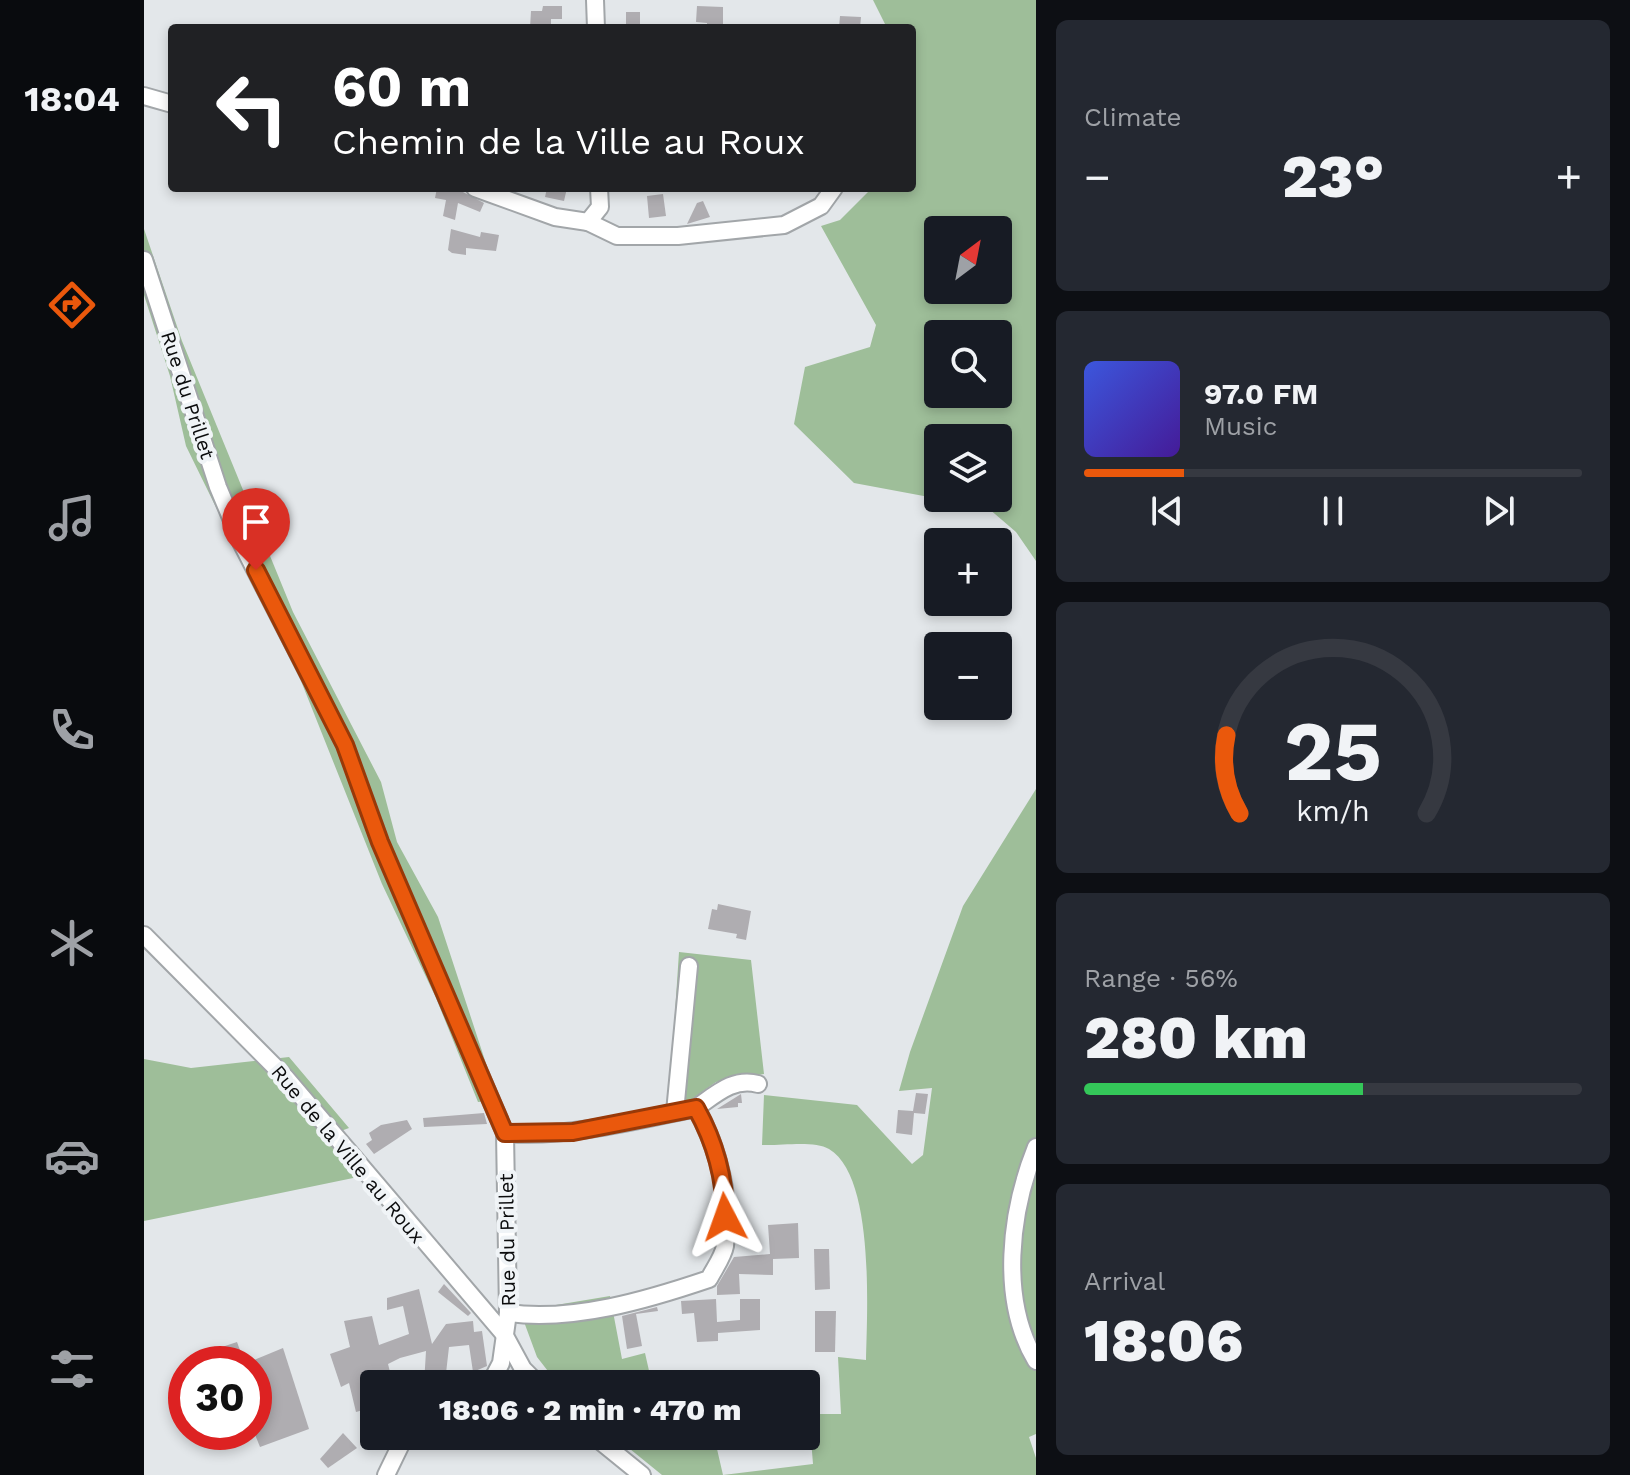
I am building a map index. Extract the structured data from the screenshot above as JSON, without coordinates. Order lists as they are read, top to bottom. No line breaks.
{"streets":{"street":["Rue du Prillet","Rue de la Ville au Roux"]},"crossings":[["Rue du Prillet","Rue de la Ville au Roux"]],"north":"top right","page":{"tabs":"18:04","tile":["Climate",["Range · 56%","280 km"],["Arrival","18:06"]],"turn":["60 m","Chemin de la Ville au Roux"],"heat":["−","23°","+"],"map_buttons":["+","−"],"song":["97.0 FM","Music"],"limit":"30","trip":"18:06 · 2 min · 470 m","gauge":["25","km/h"]}}
